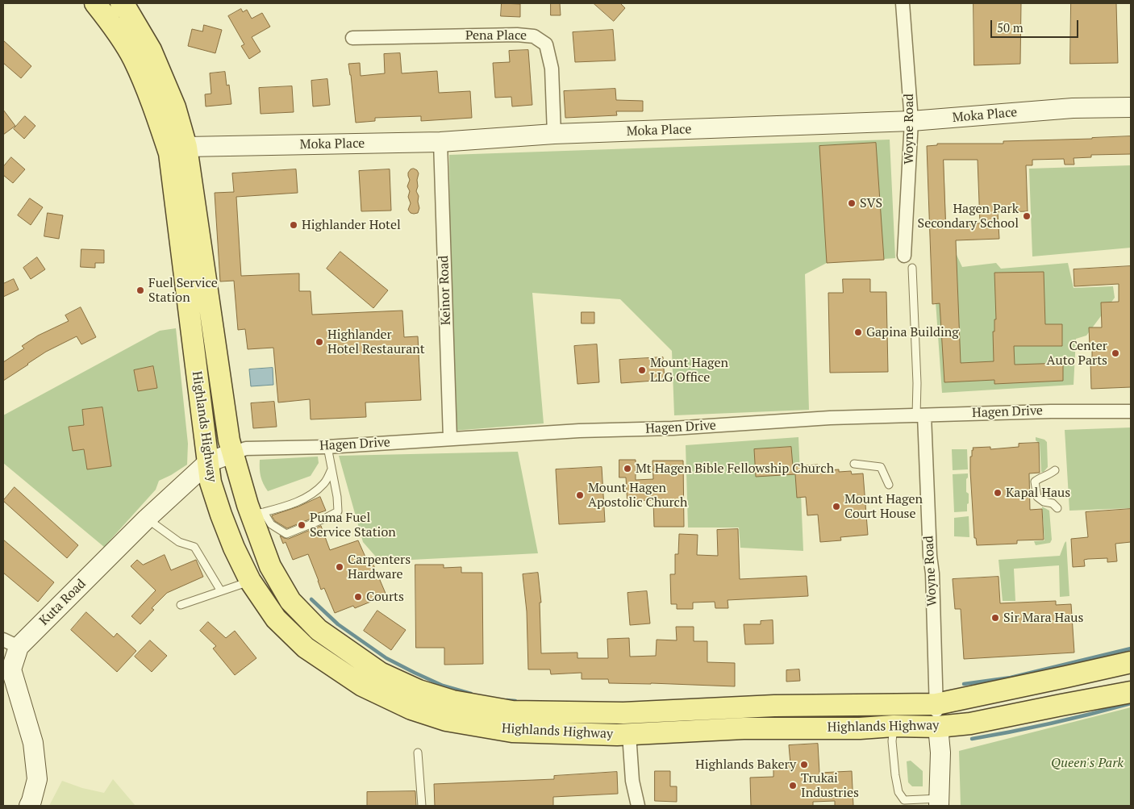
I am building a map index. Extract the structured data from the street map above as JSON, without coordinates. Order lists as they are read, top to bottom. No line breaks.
{"streets":{"main road":["Highlands Highway"],"street":["Pena Place","Moka Place","Woyne Road","Keinor Road","Hagen Drive","Kuta Road"]},"crossings":[["Pena Place","Moka Place"],["Moka Place","Woyne Road"],["Moka Place","Keinor Road"],["Moka Place","Highlands Highway"],["Woyne Road","Hagen Drive"],["Woyne Road","Highlands Highway"],["Keinor Road","Hagen Drive"],["Hagen Drive","Highlands Highway"],["Hagen Drive","Kuta Road"],["Highlands Highway","Kuta Road"]],"parks":["Queen's Park"],"places":["SVS","Hagen Park Secondary School","Highlander Hotel","Fuel Service Station","Gapina Building","Highlander Hotel Restaurant","Center Auto Parts","Mount Hagen LLG Office","Mt Hagen Bible Fellowship Church","Kapal Haus","Mount Hagen Apostolic Church","Mount Hagen Court House","Puma Fuel Service Station","Carpenters Hardware","Courts","Sir Mara Haus","Highlands Bakery","Trukai Industries"],"scale_bar":"50 m"}
